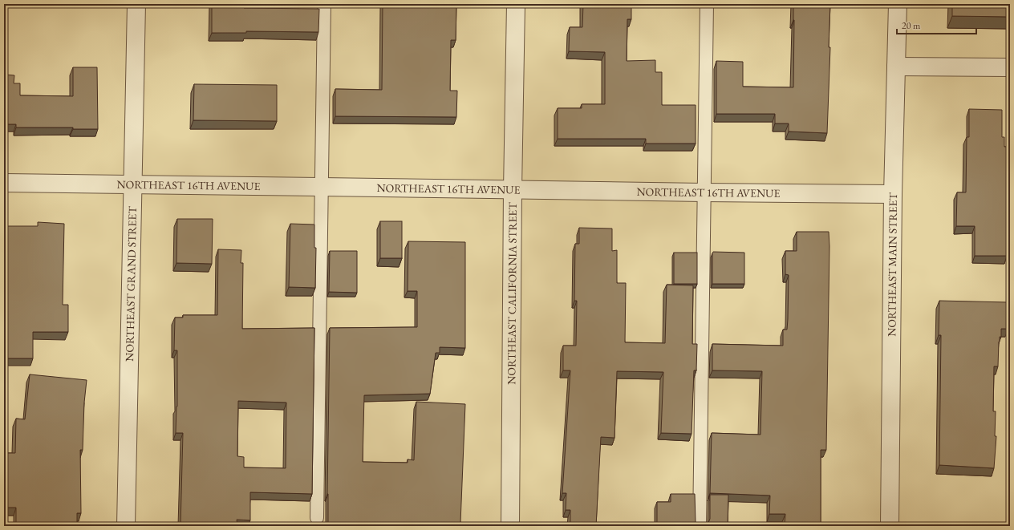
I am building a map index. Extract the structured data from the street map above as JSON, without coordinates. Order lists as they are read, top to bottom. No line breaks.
{"streets":{"street":["NORTHEAST 16TH AVENUE","NORTHEAST MAIN STREET","NORTHEAST GRAND STREET","NORTHEAST CALIFORNIA STREET"]},"crossings":[["NORTHEAST 16TH AVENUE","NORTHEAST MAIN STREET"],["NORTHEAST 16TH AVENUE","NORTHEAST GRAND STREET"],["NORTHEAST 16TH AVENUE","NORTHEAST CALIFORNIA STREET"]],"scale_bar":"20 m"}
